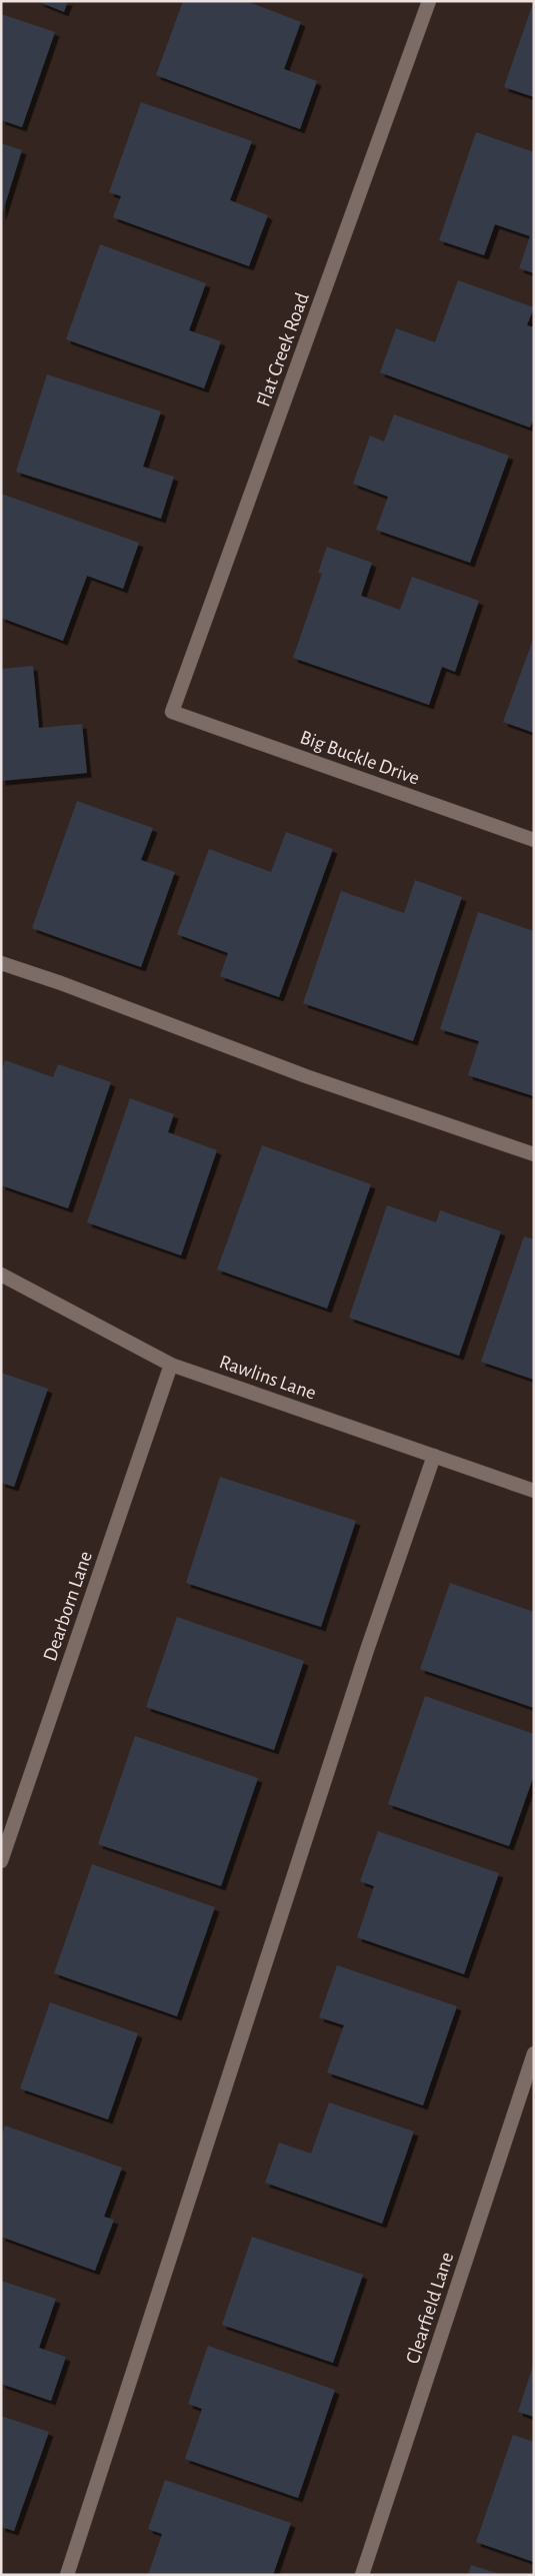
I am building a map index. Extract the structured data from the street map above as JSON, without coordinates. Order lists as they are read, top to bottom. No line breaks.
{"streets":{"street":["Flat Creek Road","Big Buckle Drive","Rawlins Lane","Dearborn Lane","Clearfield Lane"]},"crossings":[["Flat Creek Road","Big Buckle Drive"],["Rawlins Lane","Dearborn Lane"]]}
